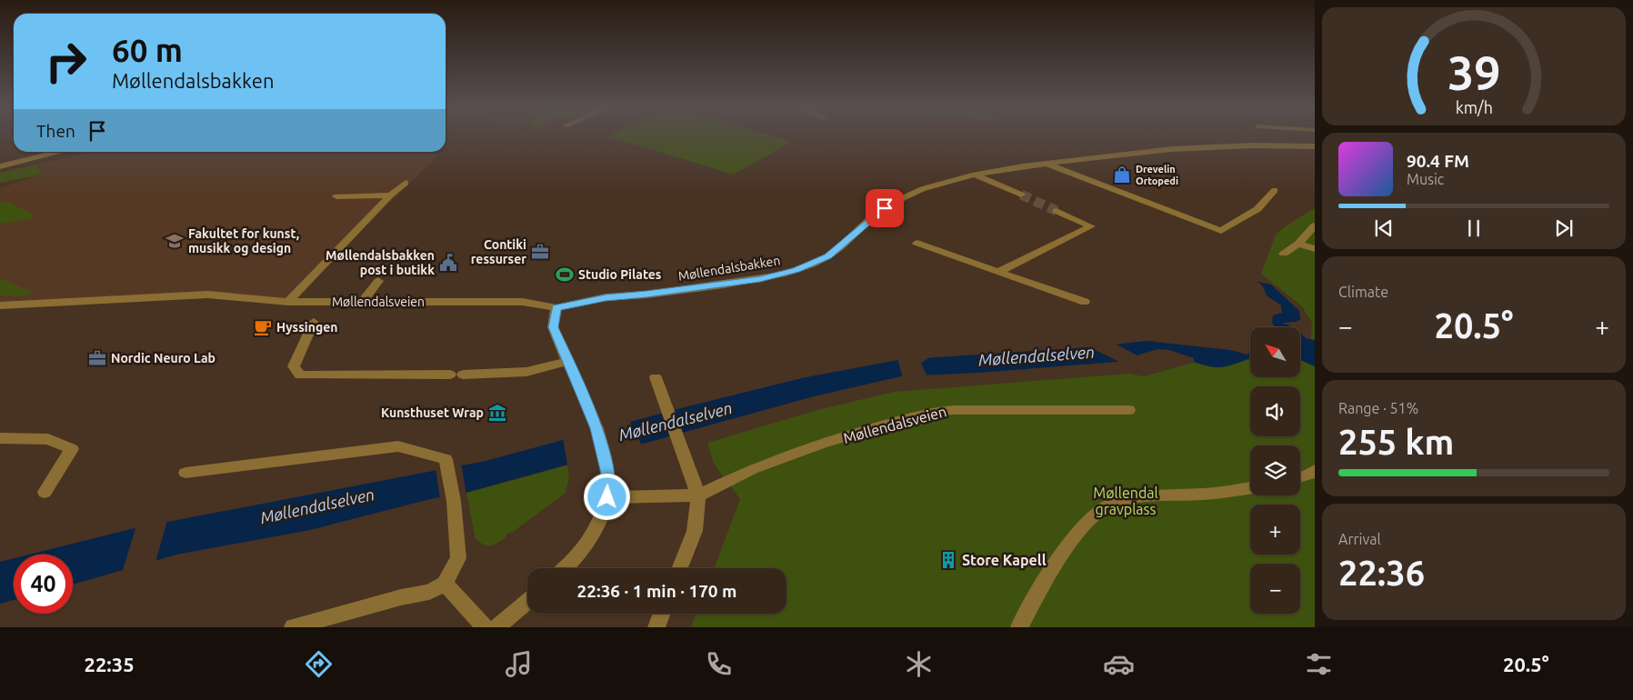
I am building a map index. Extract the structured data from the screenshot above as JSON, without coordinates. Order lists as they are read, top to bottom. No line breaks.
{"streets":{"street":["Møllendalsbakken","Møllendalsveien"]},"crossings":[["Møllendalsbakken","Møllendalsveien"]],"water":["Møllendalselven"],"parks":["Møllendal gravplass"],"places":{"shop":["Drevelin Ortopedi"],"school or university":["Fakultet for kunst, musikk og design"],"office":["Contiki ressurser","Nordic Neuro Lab"],"public building":["Møllendalsbakken post i butikk"],"sports":["Studio Pilates"],"cafe":["Hyssingen"],"museum":["Kunsthuset Wrap"],"building":["Store Kapell"]},"north":"top left","page":{"turn":["60 m","Møllendalsbakken"],"then":"Then","song":["90.4 FM","Music"],"tile":["Climate",["Range · 51%","255 km"],["Arrival","22:36"]],"heat":["−","20.5°","+"],"map_buttons":["+","−"],"limit":"40","trip":"22:36 · 1 min · 170 m","tabs":["22:35","20.5°"],"gauge":["39","km/h"]}}
